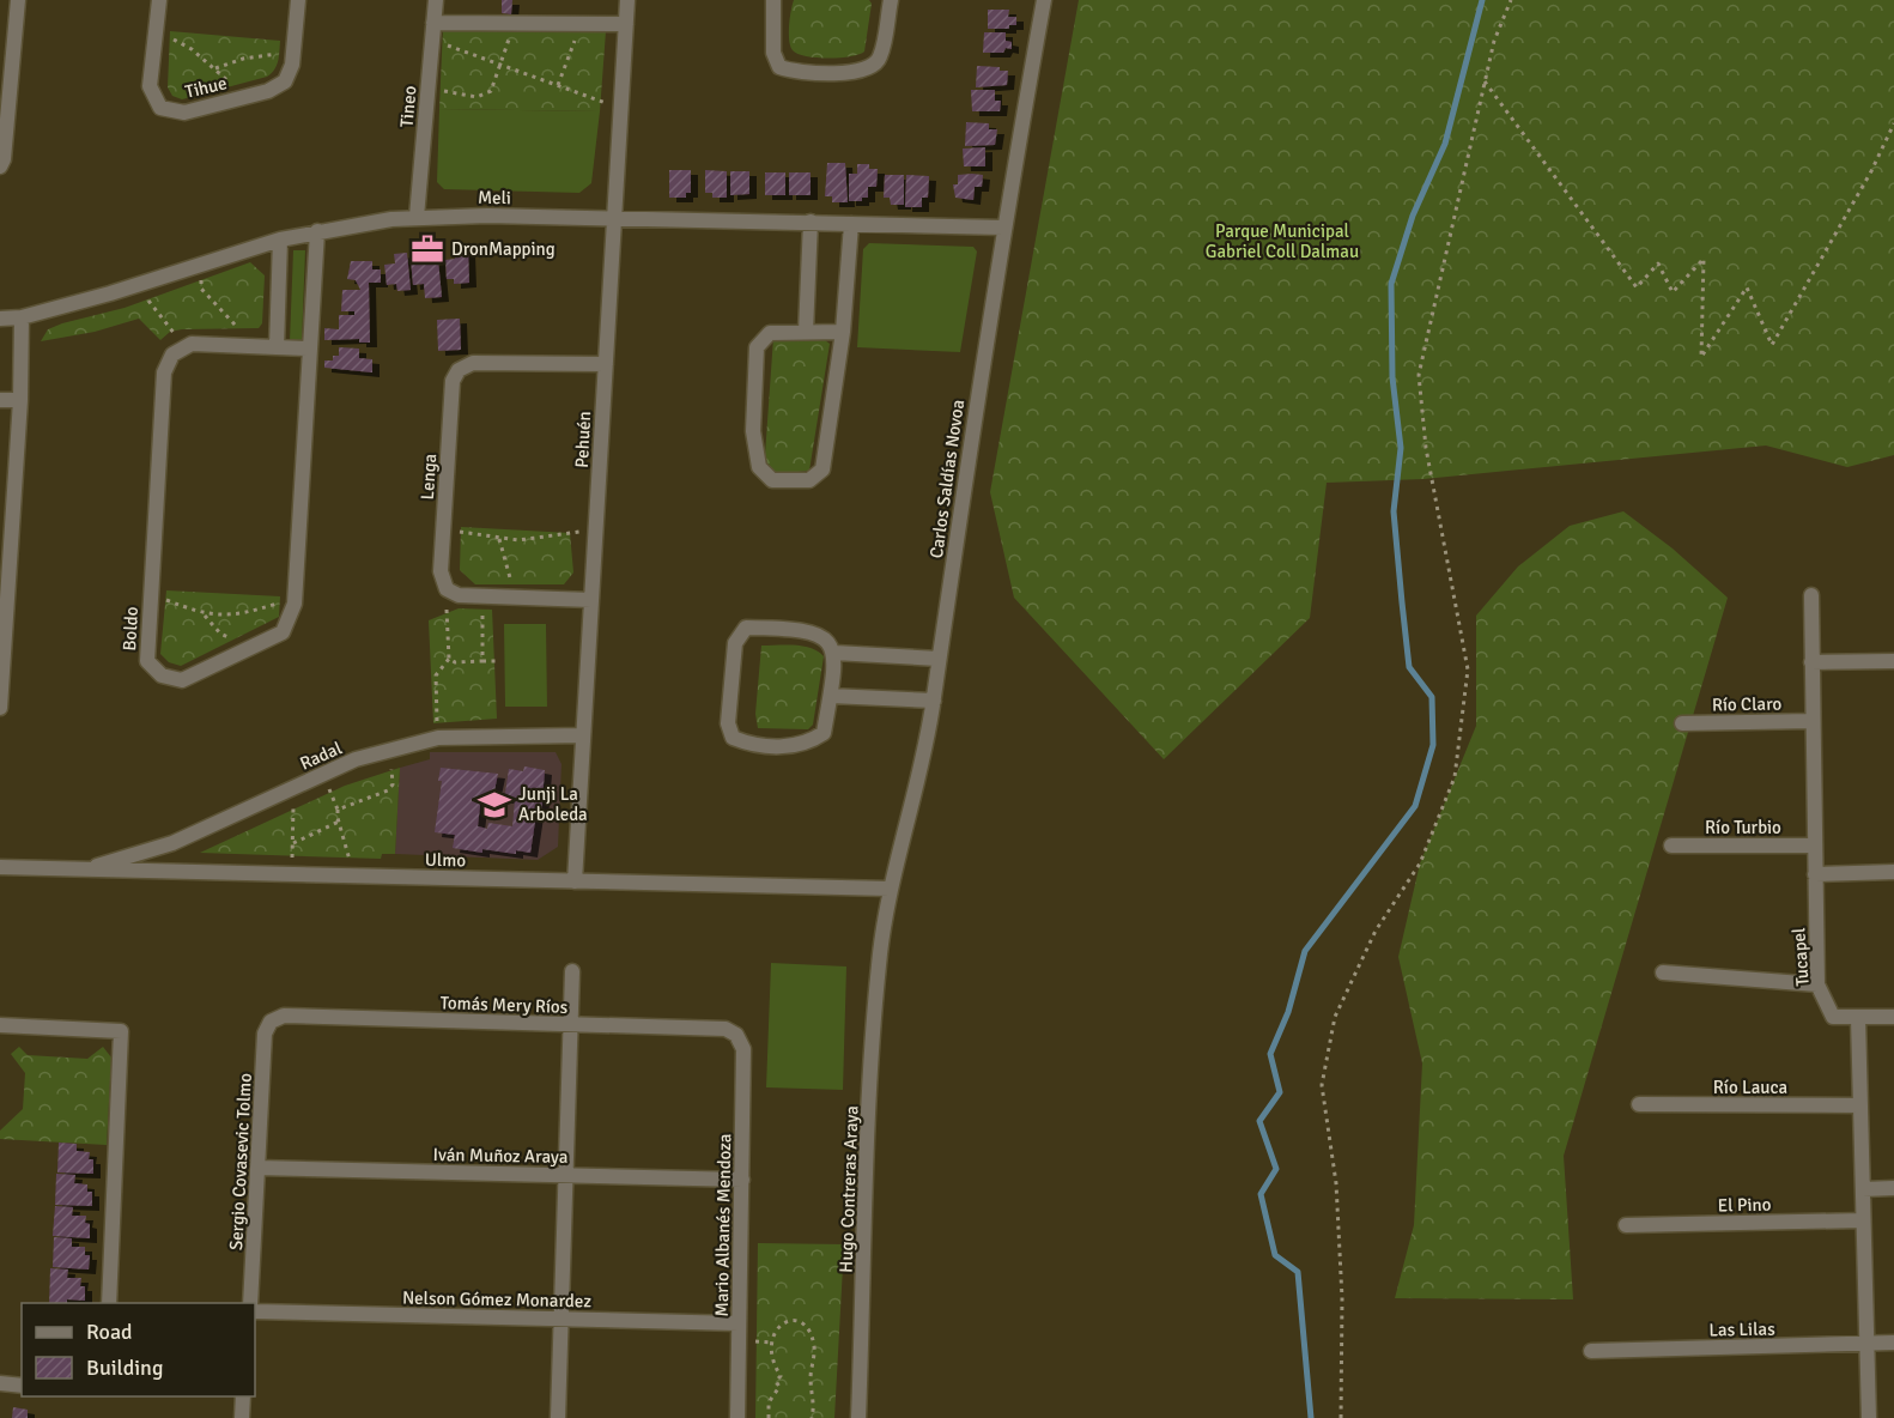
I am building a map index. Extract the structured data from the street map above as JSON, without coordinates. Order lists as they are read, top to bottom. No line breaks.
{"streets":{"street":["Tihue","Tineo","Meli","Pehuén","Lenga","Carlos Saldías Novoa","Boldo","Río Claro","Radal","Río Turbio","Ulmo","Tucapel","Tomás Mery Ríos","Río Lauca","Iván Muñoz Araya","Sergio Covasevic Tolmo","Hugo Contreras Araya","El Pino","Mario Albanés Mendoza","Nelson Gómez Monardez","Las Lilas"]},"crossings":[["Tineo","Meli"],["Meli","Pehuén"],["Meli","Carlos Saldías Novoa"],["Meli","Boldo"],["Pehuén","Lenga"],["Pehuén","Radal"],["Pehuén","Ulmo"],["Carlos Saldías Novoa","Ulmo"],["Carlos Saldías Novoa","Hugo Contreras Araya"],["Río Claro","Tucapel"],["Radal","Ulmo"],["Río Turbio","Tucapel"],["Tomás Mery Ríos","Sergio Covasevic Tolmo"],["Tomás Mery Ríos","Mario Albanés Mendoza"],["Iván Muñoz Araya","Sergio Covasevic Tolmo"],["Iván Muñoz Araya","Mario Albanés Mendoza"],["Mario Albanés Mendoza","Nelson Gómez Monardez"]],"parks":["Parque Municipal Gabriel Coll Dalmau"],"places":{"office":["DronMapping"],"school or university":["Junji La Arboleda"]},"legend":["Road","Building"]}
